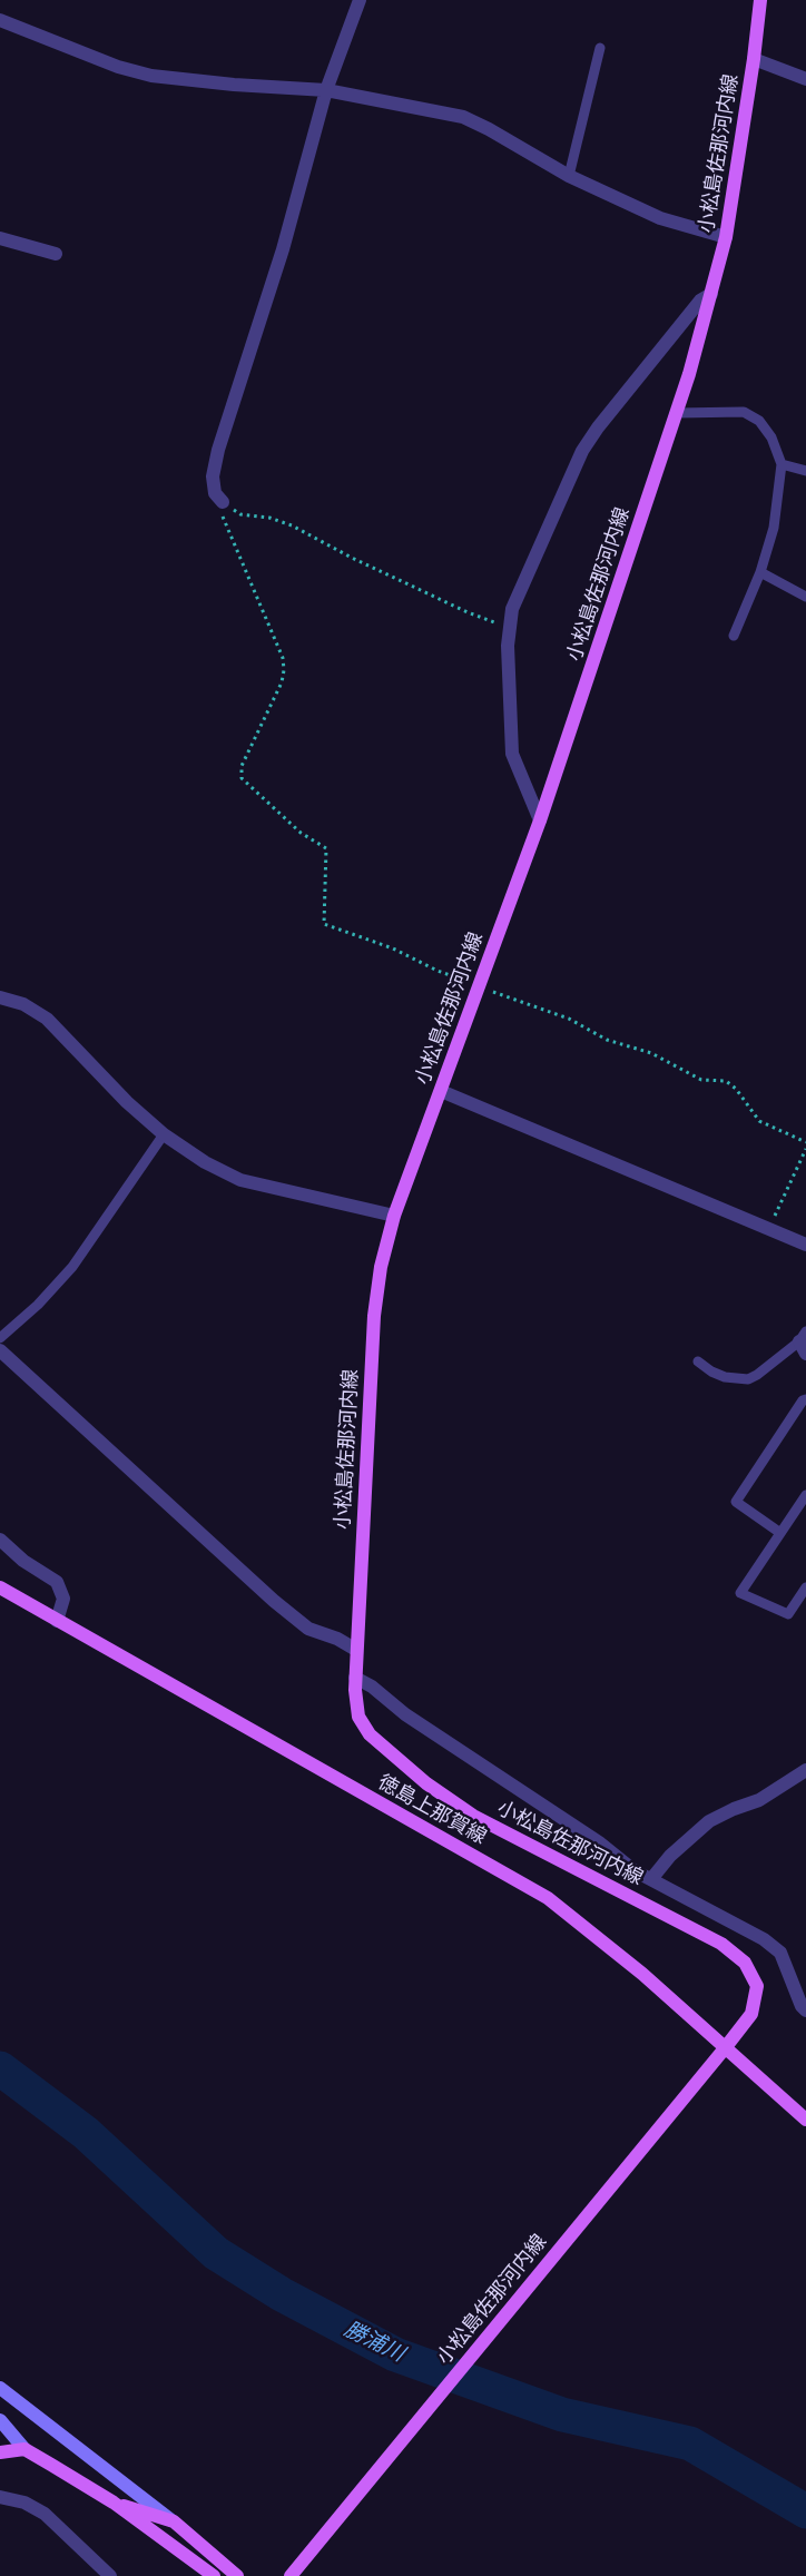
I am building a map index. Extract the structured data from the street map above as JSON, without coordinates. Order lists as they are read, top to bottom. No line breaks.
{"streets":{"main road":["小松島佐那河内線","徳島上那賀線"]},"crossings":[["小松島佐那河内線","徳島上那賀線"]],"water":["勝浦川"]}
